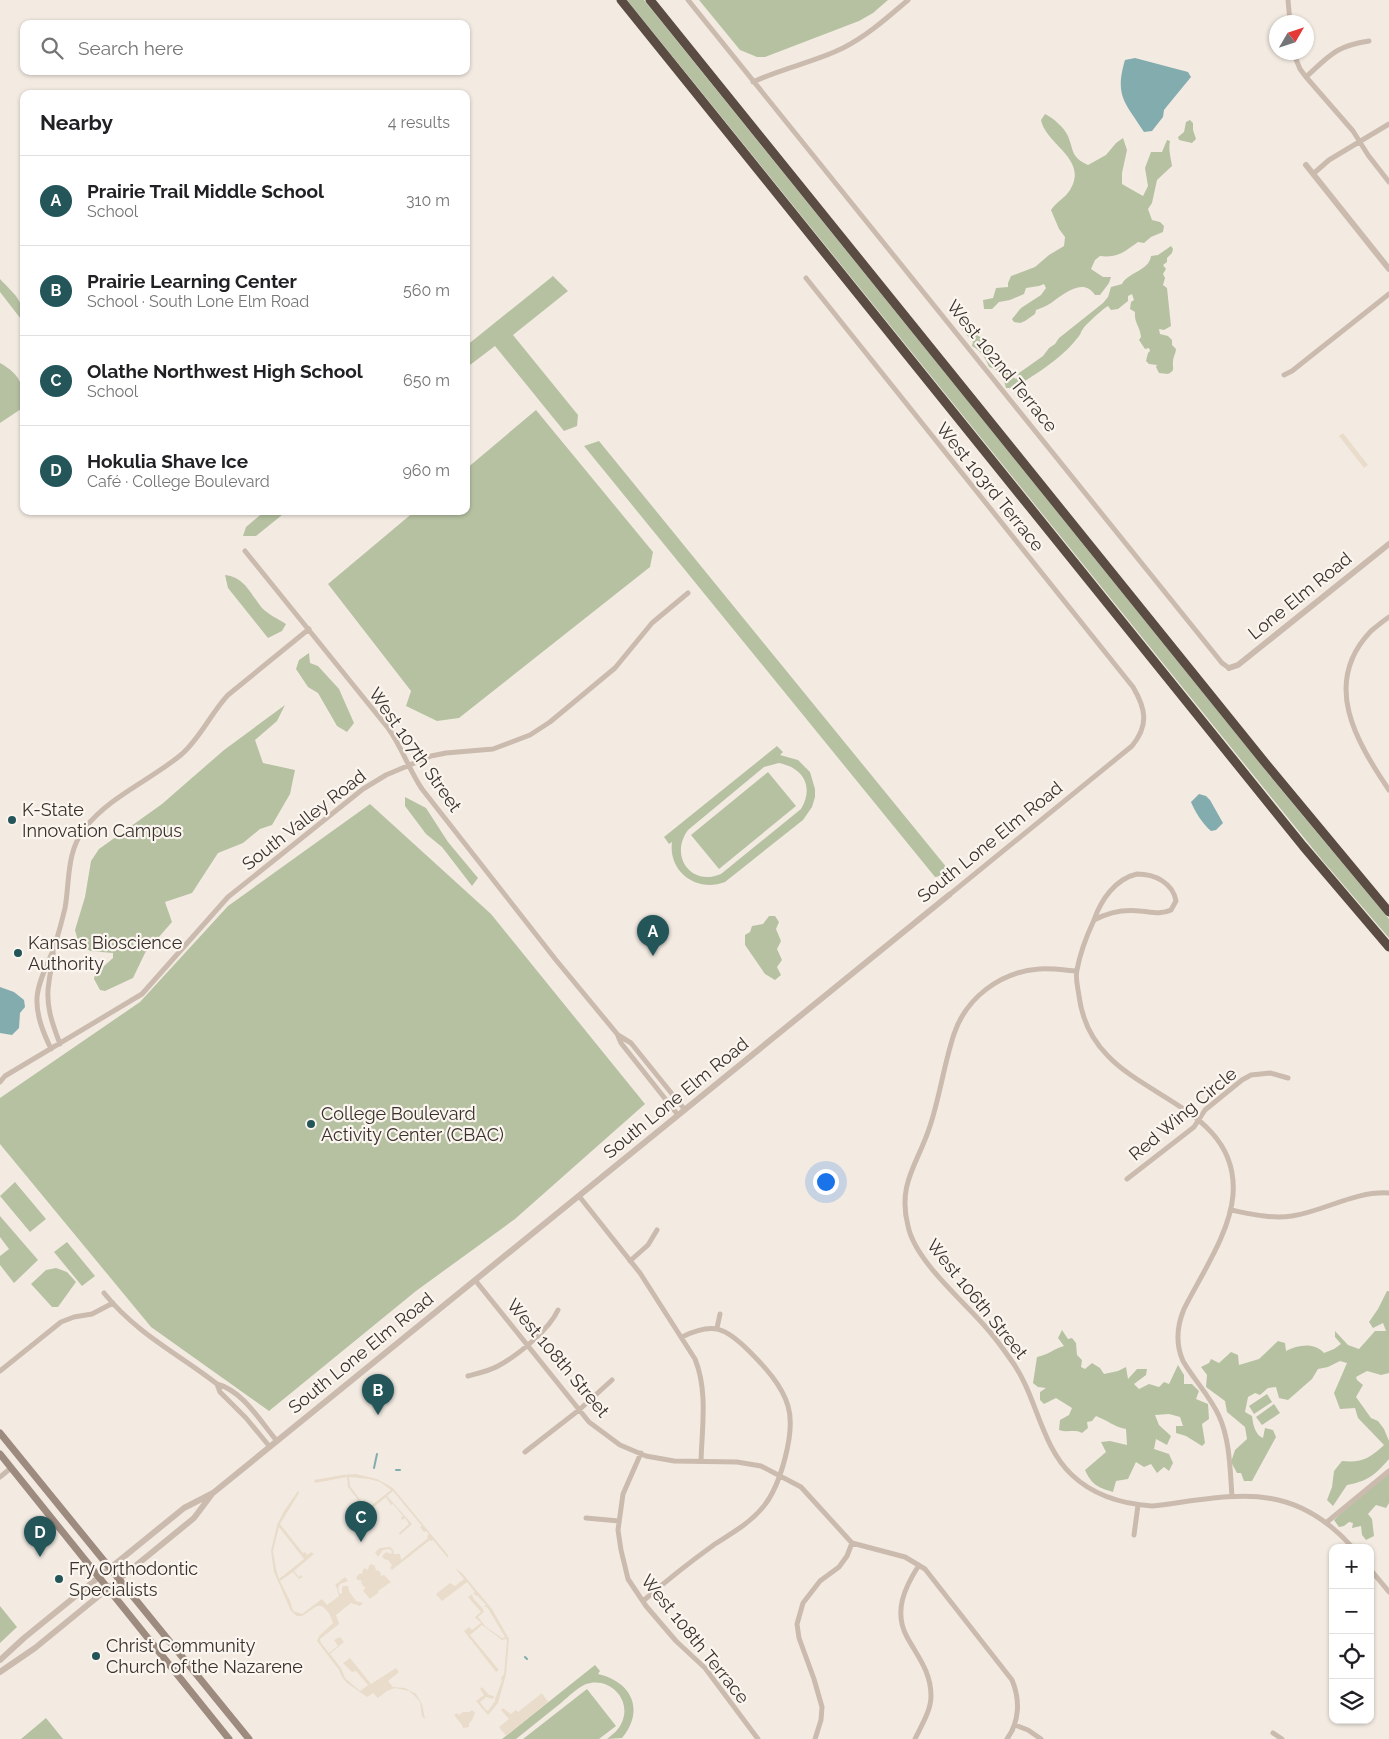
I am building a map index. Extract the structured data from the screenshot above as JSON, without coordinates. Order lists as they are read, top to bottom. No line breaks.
{"streets":{"street":["West 102nd Terrace","West 103rd Terrace","Lone Elm Road","West 107th Street","South Valley Road","South Lone Elm Road","Red Wing Circle","West 106th Street","West 108th Street","West 108th Terrace"]},"crossings":[["West 102nd Terrace","Lone Elm Road"],["West 103rd Terrace","South Lone Elm Road"],["West 107th Street","South Valley Road"],["West 107th Street","South Lone Elm Road"],["South Lone Elm Road","West 108th Street"],["West 108th Street","West 108th Terrace"]],"places":["K-State Innovation Campus","Kansas Bioscience Authority","College Boulevard Activity Center (CBAC)","Fry Orthodontic Specialists","Christ Community Church of the Nazarene"],"north":"top right","page":{"search":"Search here","heading":["Nearby","4 results"],"list":[{"mark":"A","name":"Prairie Trail Middle School","note":"School","value":"310 m"},{"mark":"B","name":"Prairie Learning Center","note":"School · South Lone Elm Road","value":"560 m"},{"mark":"C","name":"Olathe Northwest High School","note":"School","value":"650 m"},{"mark":"D","name":"Hokulia Shave Ice","note":"Café · College Boulevard","value":"960 m"}],"pins":["A","B","C","D"],"map_buttons":["+","−"]}}
